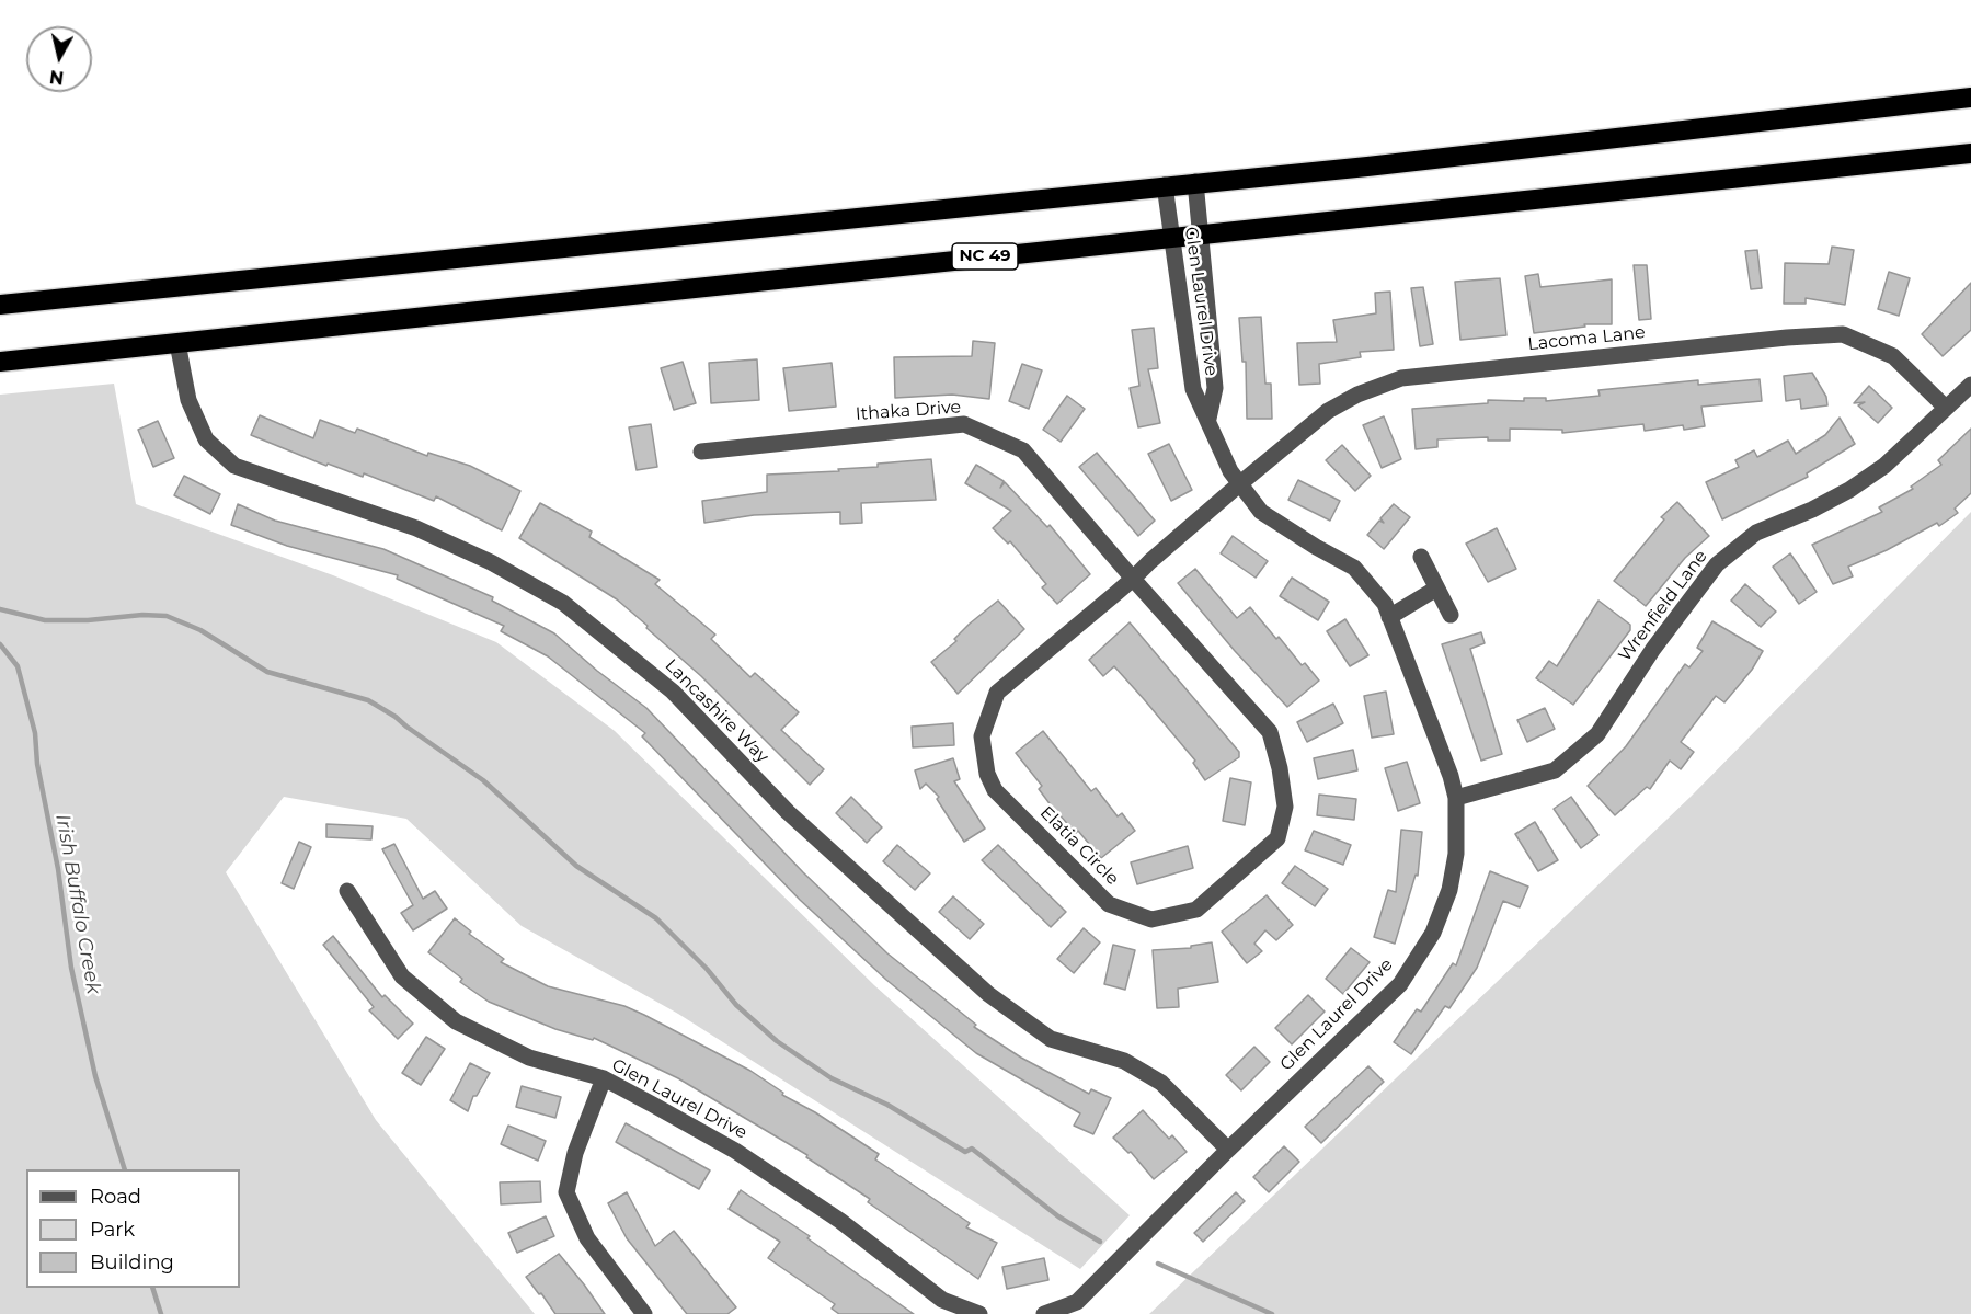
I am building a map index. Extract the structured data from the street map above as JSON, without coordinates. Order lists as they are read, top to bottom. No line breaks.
{"streets":{"highway":["NC 49"],"street":["Glen Laurel Drive","Lacoma Lane","Ithaka Drive","Wrenfield Lane","Lancashire Way","Elatia Circle"]},"crossings":[["NC 49","Glen Laurel Drive"],["NC 49","Lancashire Way"],["Glen Laurel Drive","Lacoma Lane"],["Glen Laurel Drive","Wrenfield Lane"],["Glen Laurel Drive","Lancashire Way"],["Glen Laurel Drive","Elatia Circle"],["Lacoma Lane","Wrenfield Lane"],["Lacoma Lane","Elatia Circle"],["Ithaka Drive","Elatia Circle"]],"water":["Irish Buffalo Creek"],"legend":["Road","Park","Building"],"north":"bottom"}
